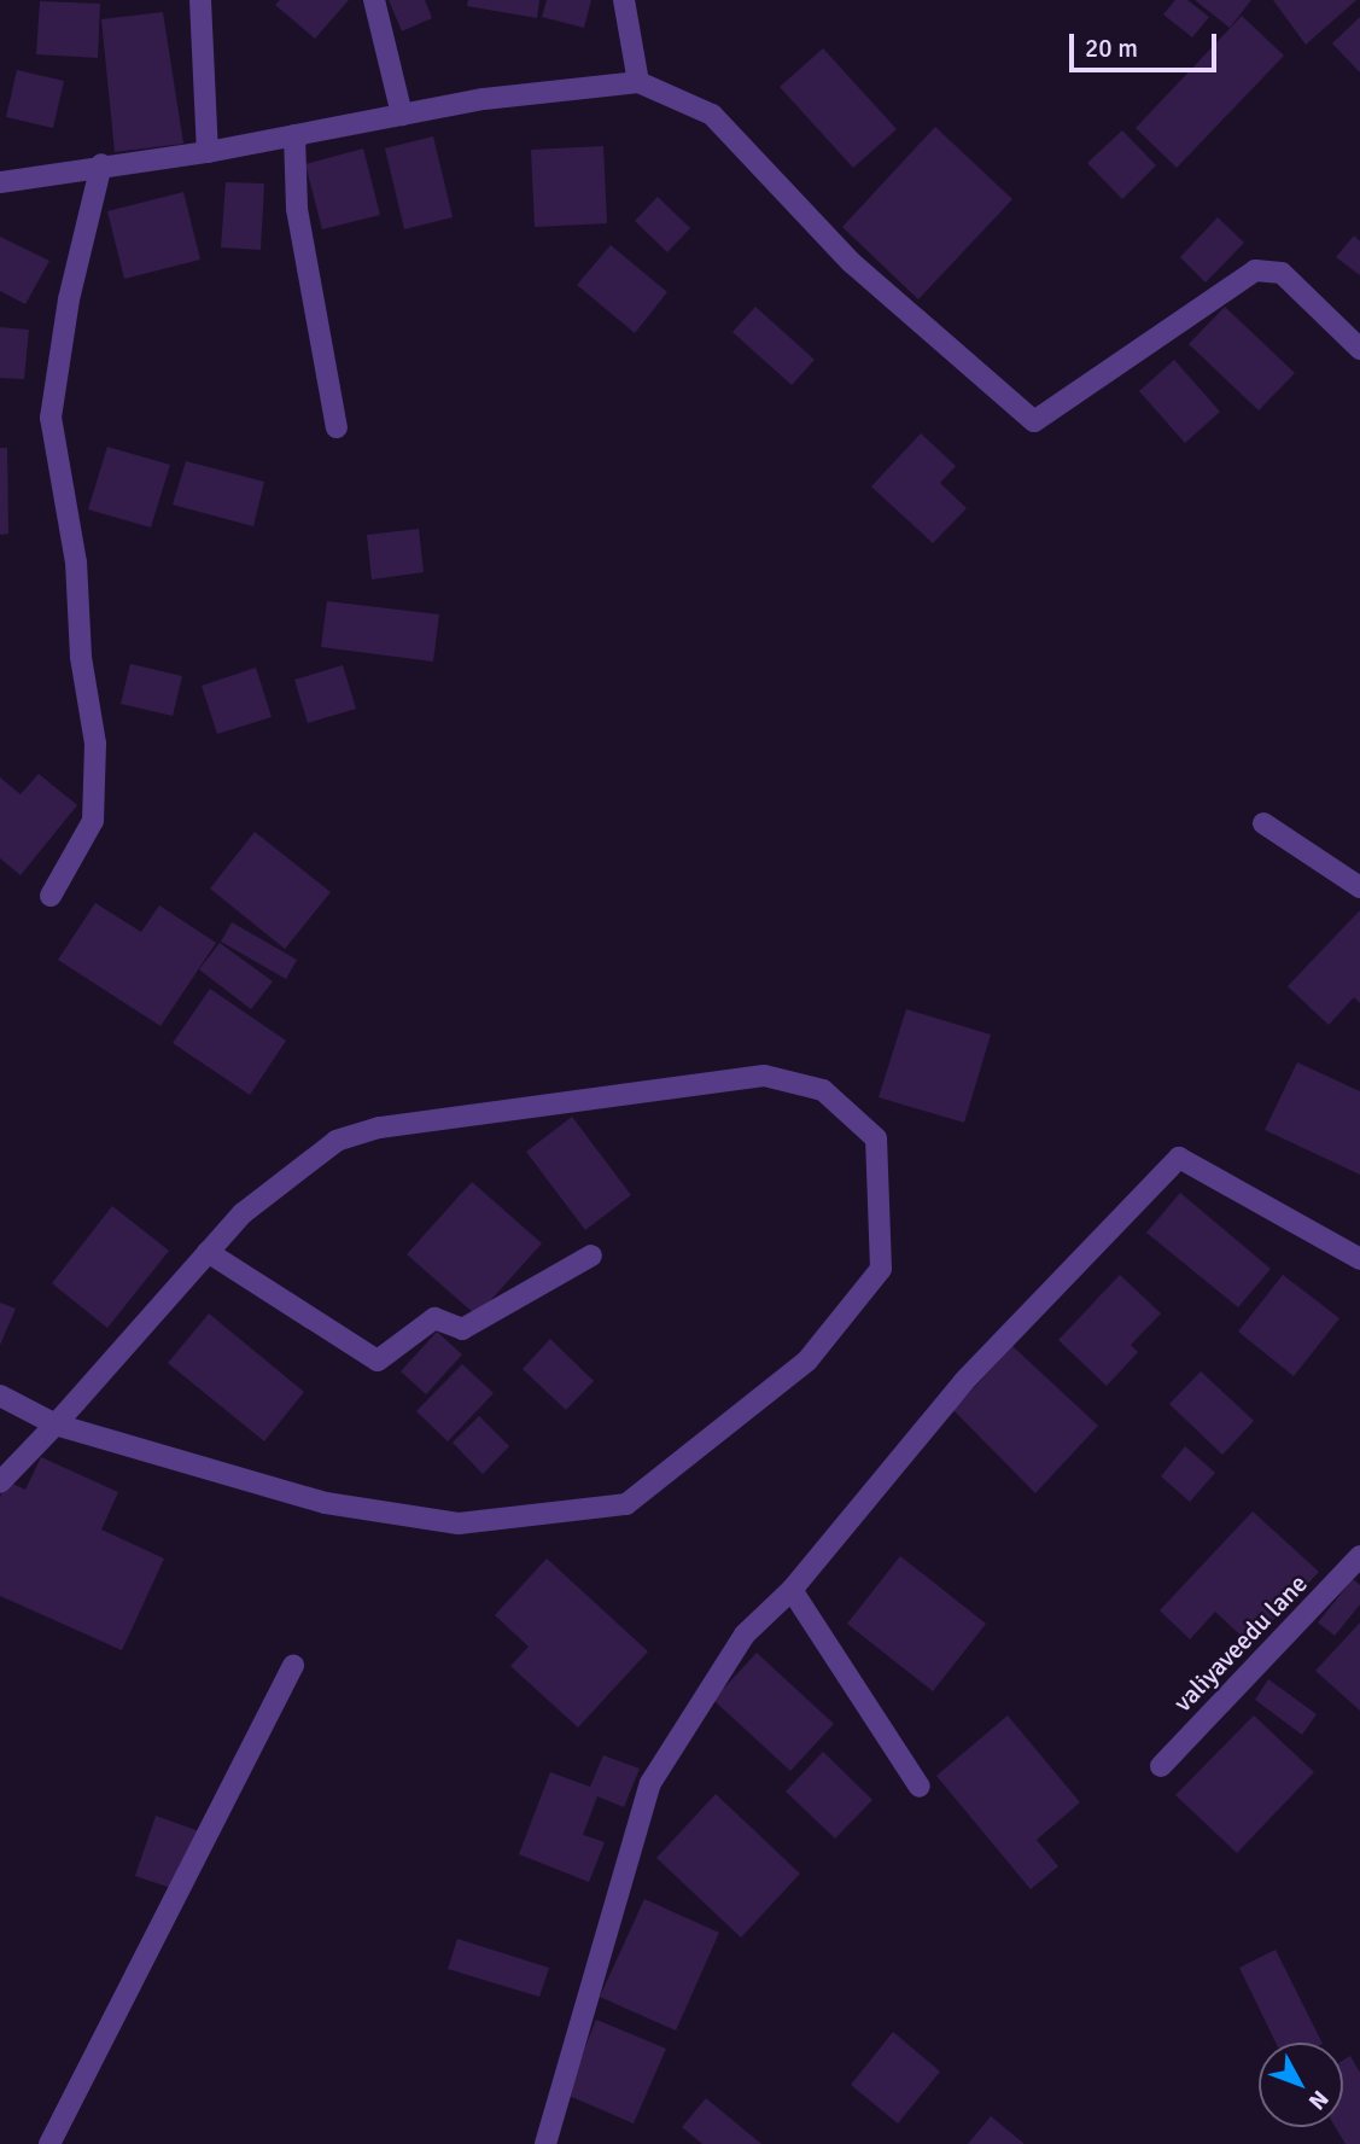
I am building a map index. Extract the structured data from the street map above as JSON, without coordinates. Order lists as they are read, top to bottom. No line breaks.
{"streets":{"street":["valiyaveedu lane"]},"scale_bar":"20 m","north":"bottom right"}
